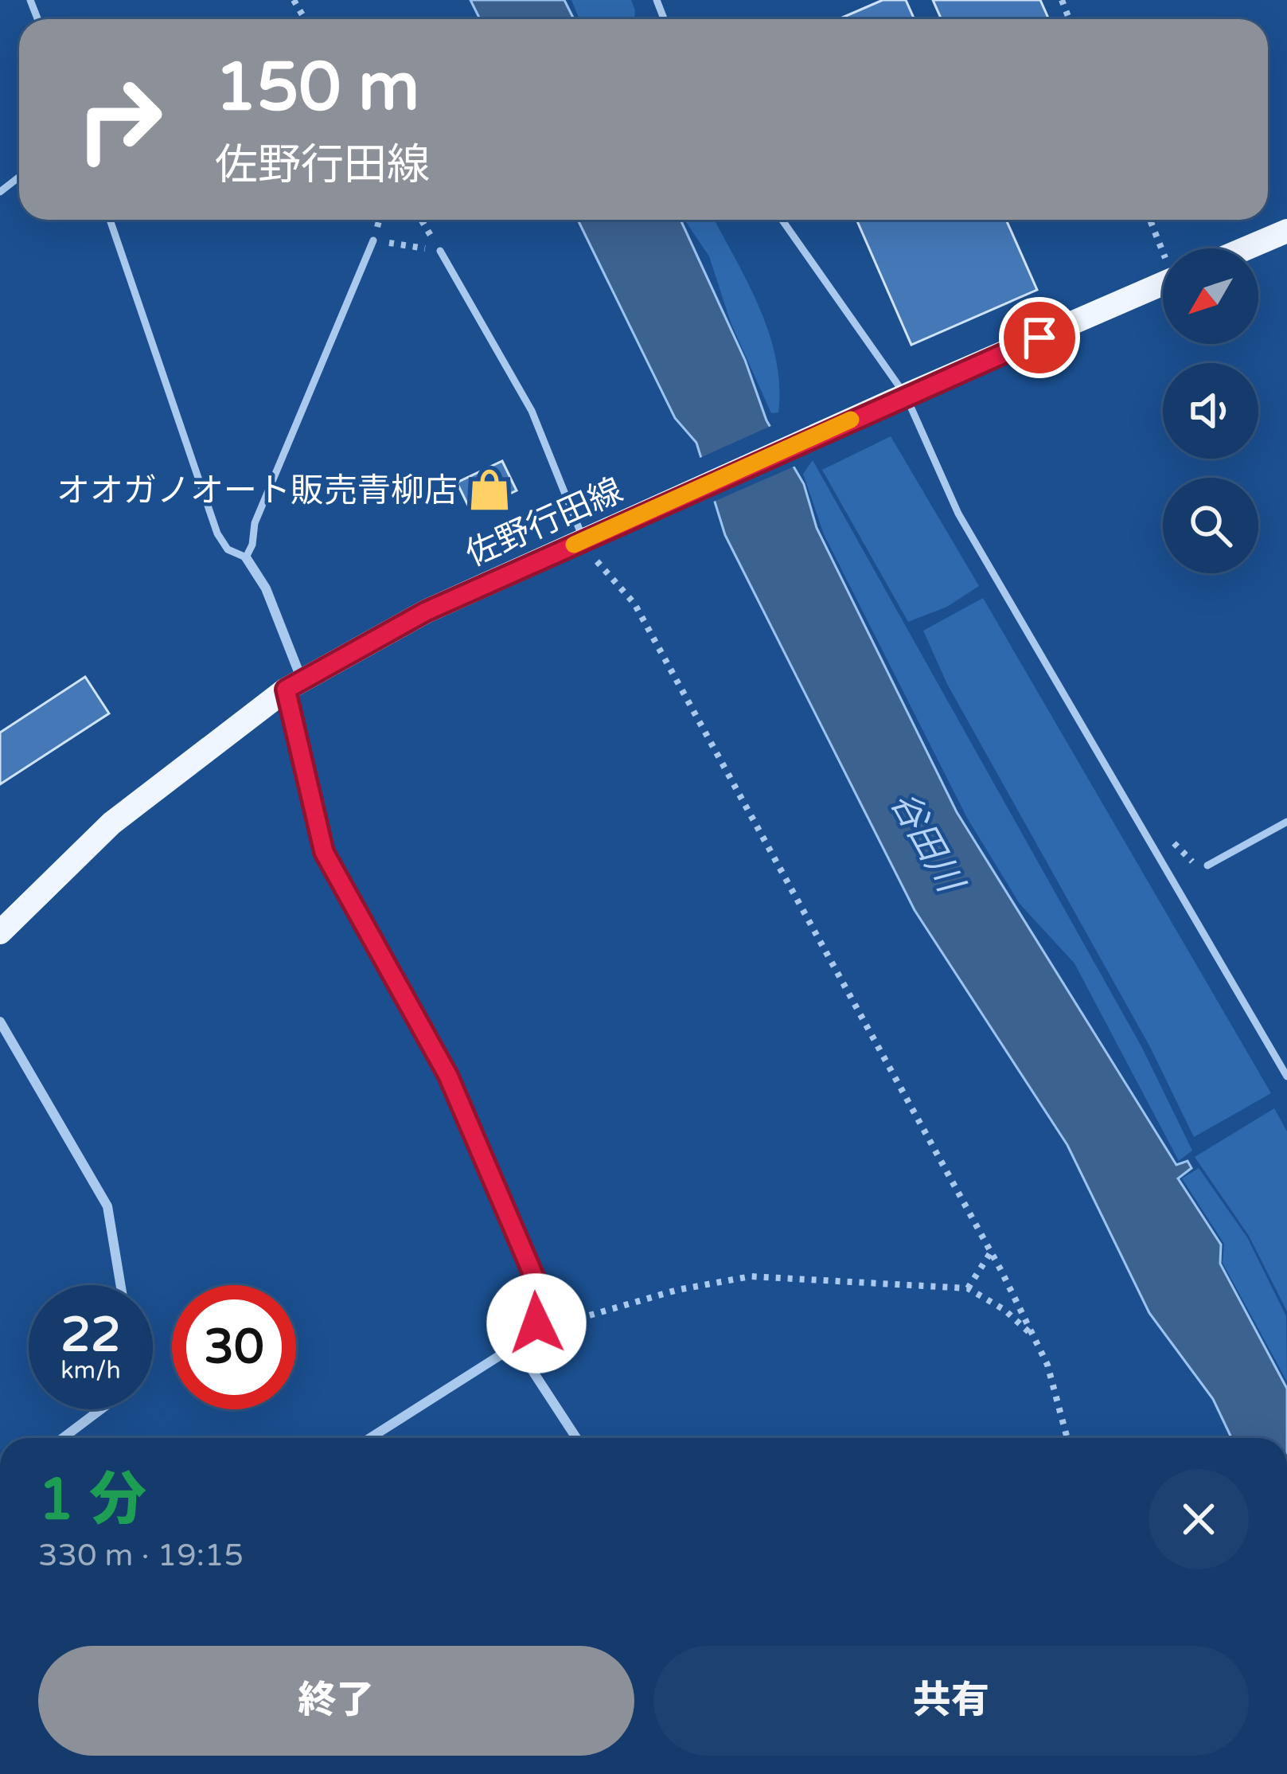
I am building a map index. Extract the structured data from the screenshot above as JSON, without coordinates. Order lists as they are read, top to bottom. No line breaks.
{"streets":{"main road":["佐野行田線"]},"water":["谷田川"],"places":{"shop":["オオガノオート販売青柳店"]},"north":"bottom left","page":{"turn":["150 m","佐野行田線"],"speed":"22 km/h","limit":"30","heading":["1 分","330 m · 19:15"],"buttons":["終了","共有"]}}
